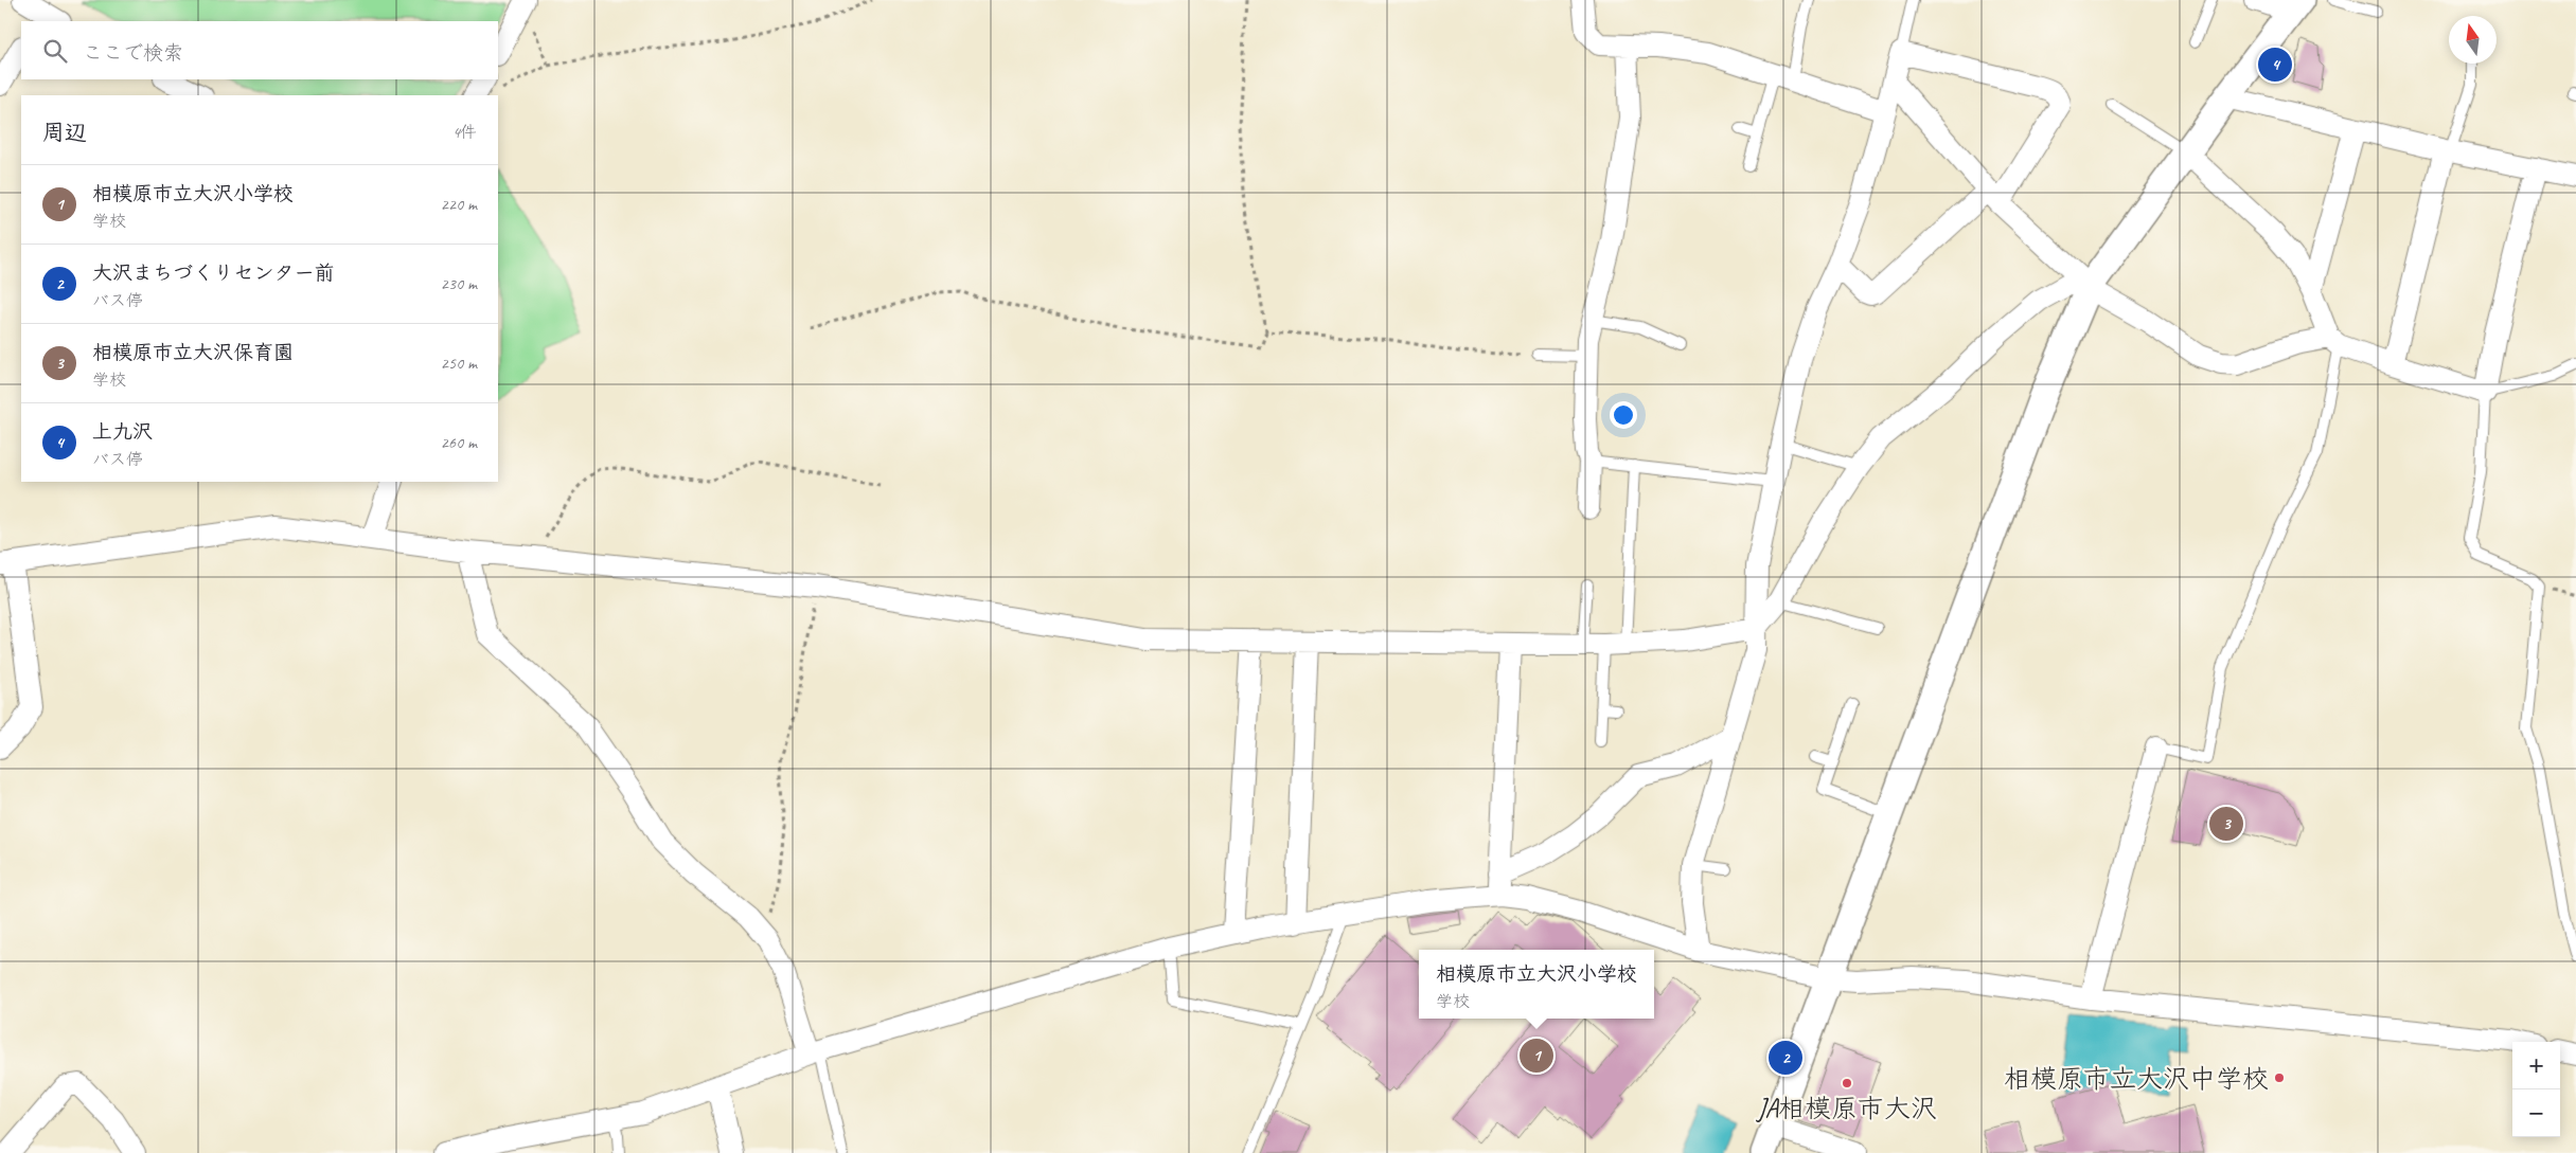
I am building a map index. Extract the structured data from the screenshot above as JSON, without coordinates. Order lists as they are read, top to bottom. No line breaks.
{"places":["相模原市立大沢中学校","JA相模原市大沢"],"north":"top","page":{"search":"ここで検索","pins":["4","3","1","2"],"heading":["周辺","4件"],"list":[{"mark":"1","name":"相模原市立大沢小学校","note":"学校","value":"220 m"},{"mark":"2","name":"大沢まちづくりセンター前","note":"バス停","value":"230 m"},{"mark":"3","name":"相模原市立大沢保育園","note":"学校","value":"250 m"},{"mark":"4","name":"上九沢","note":"バス停","value":"260 m"}],"popup":["相模原市立大沢小学校","学校"],"map_buttons":["+","−"]}}
